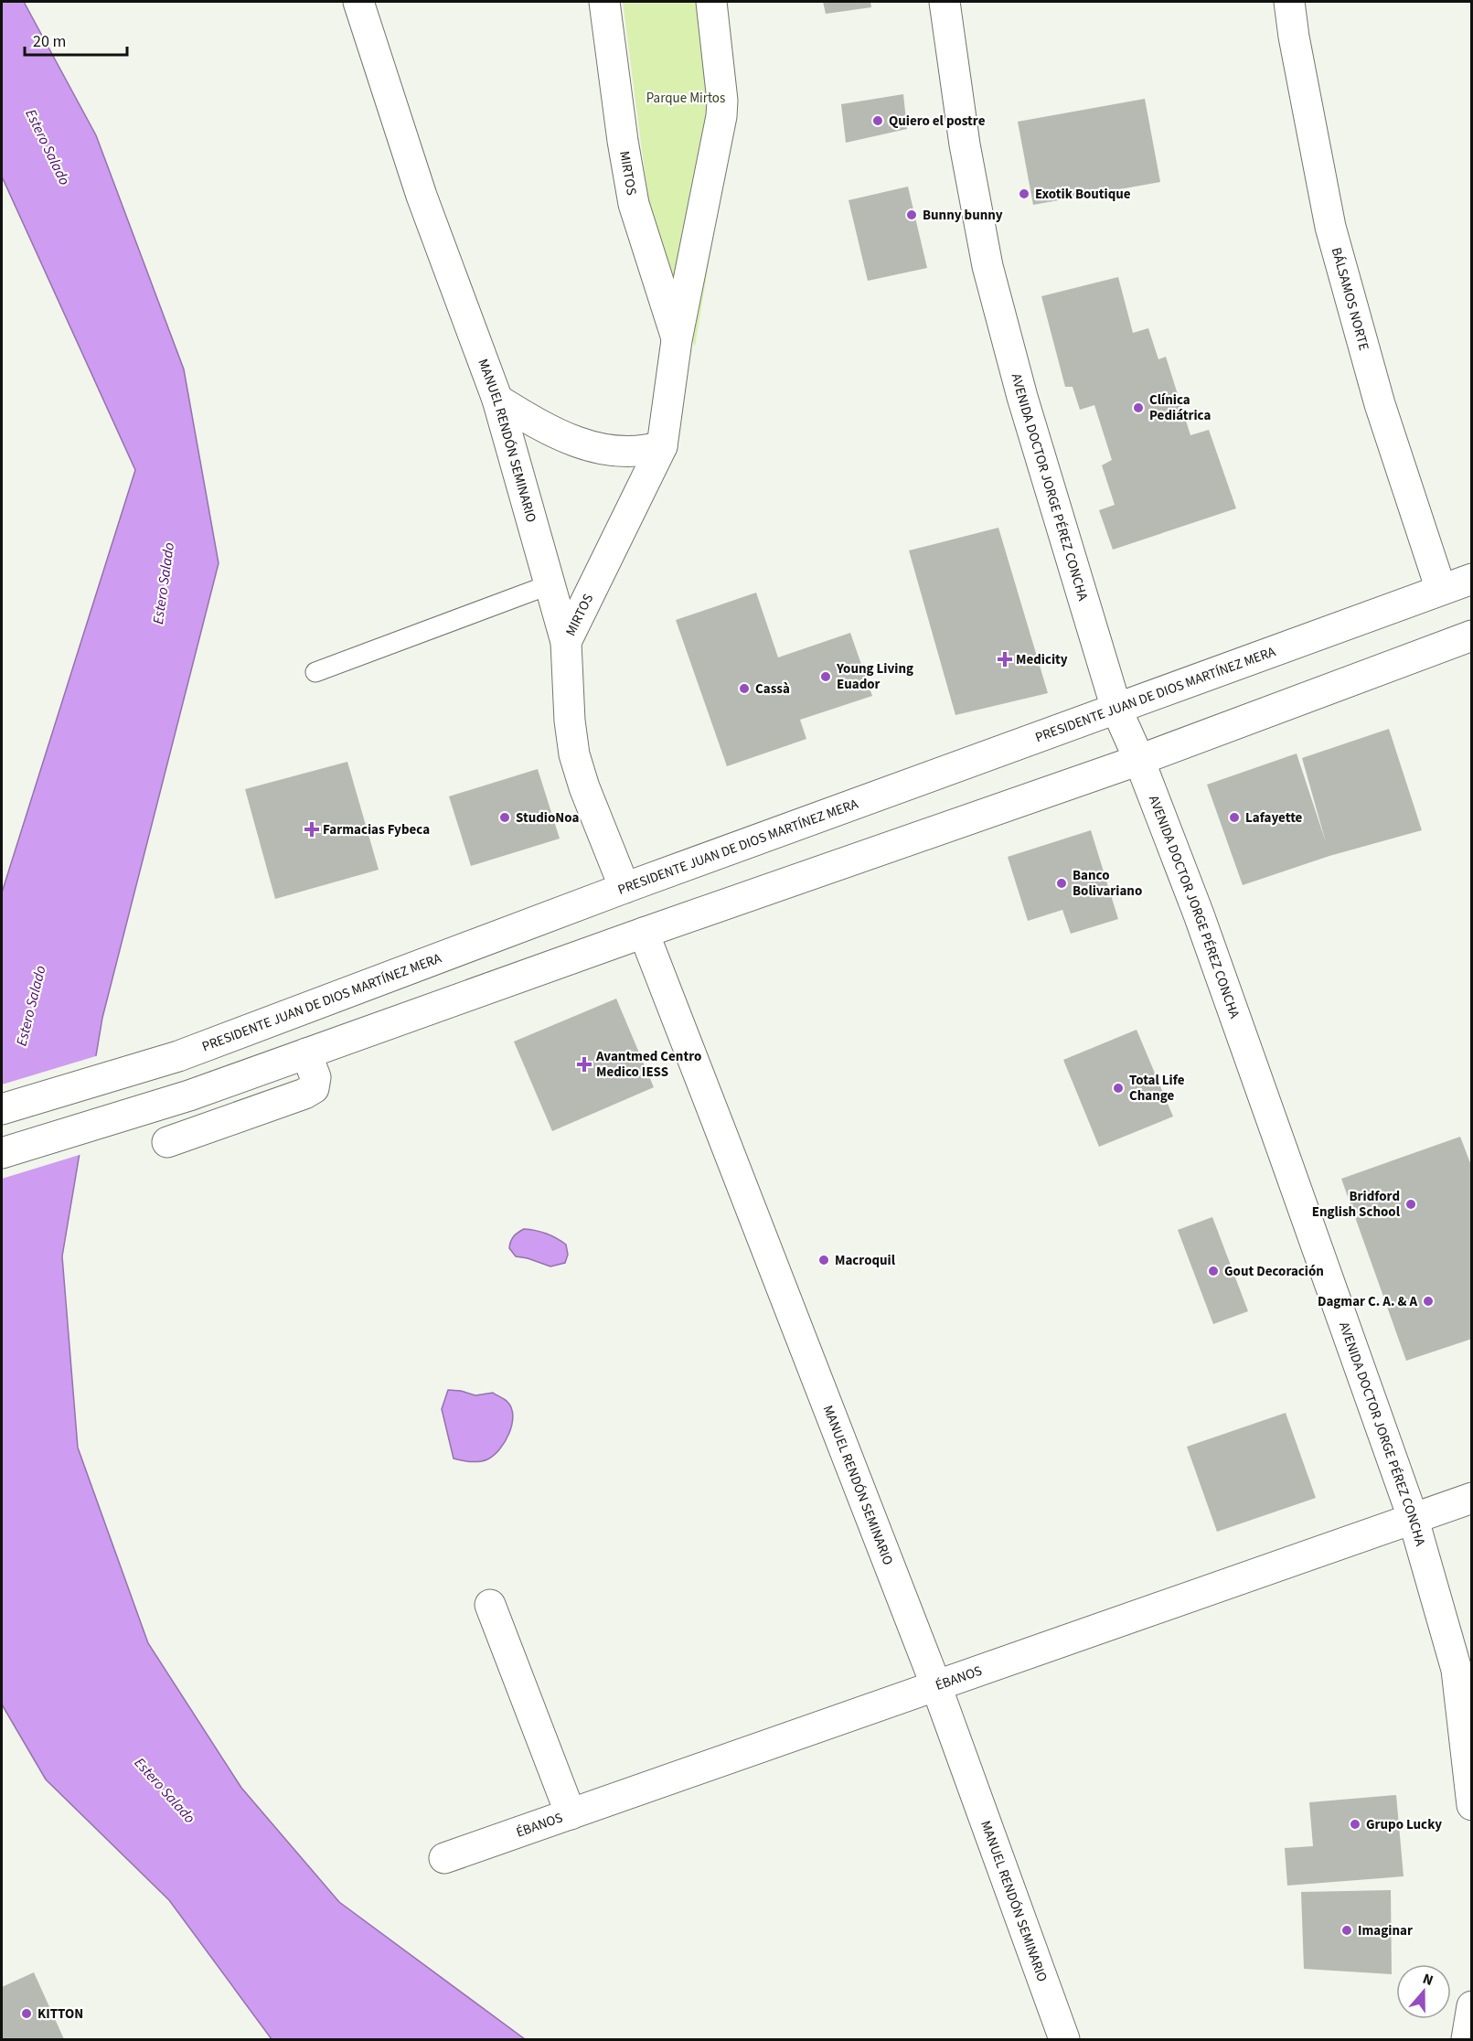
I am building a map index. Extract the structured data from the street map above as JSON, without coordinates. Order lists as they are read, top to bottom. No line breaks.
{"streets":{"street":["MIRTOS","BÁLSAMOS NORTE","MANUEL RENDÓN SEMINARIO","AVENIDA DOCTOR JORGE PÉREZ CONCHA","PRESIDENTE JUAN DE DIOS MARTÍNEZ MERA","ÉBANOS"]},"crossings":[["MIRTOS","MANUEL RENDÓN SEMINARIO"],["BÁLSAMOS NORTE","PRESIDENTE JUAN DE DIOS MARTÍNEZ MERA"],["MANUEL RENDÓN SEMINARIO","PRESIDENTE JUAN DE DIOS MARTÍNEZ MERA"],["MANUEL RENDÓN SEMINARIO","ÉBANOS"],["AVENIDA DOCTOR JORGE PÉREZ CONCHA","PRESIDENTE JUAN DE DIOS MARTÍNEZ MERA"],["AVENIDA DOCTOR JORGE PÉREZ CONCHA","ÉBANOS"]],"water":["Estero Salado"],"parks":["Parque Mirtos"],"places":{"other":["Quiero el postre","Exotik Boutique","Bunny bunny","Clínica Pediátrica","Young Living Euador","Cassà","StudioNoa","Lafayette","Banco Bolivariano","Total Life Change","Bridford English School","Macroquil","Gout Decoración","Dagmar C. A. & A","Grupo Lucky","Imaginar","KITTON"],"health":["Medicity","Farmacias Fybeca","Avantmed Centro Medico IESS"]},"scale_bar":"20 m","north":"top"}
